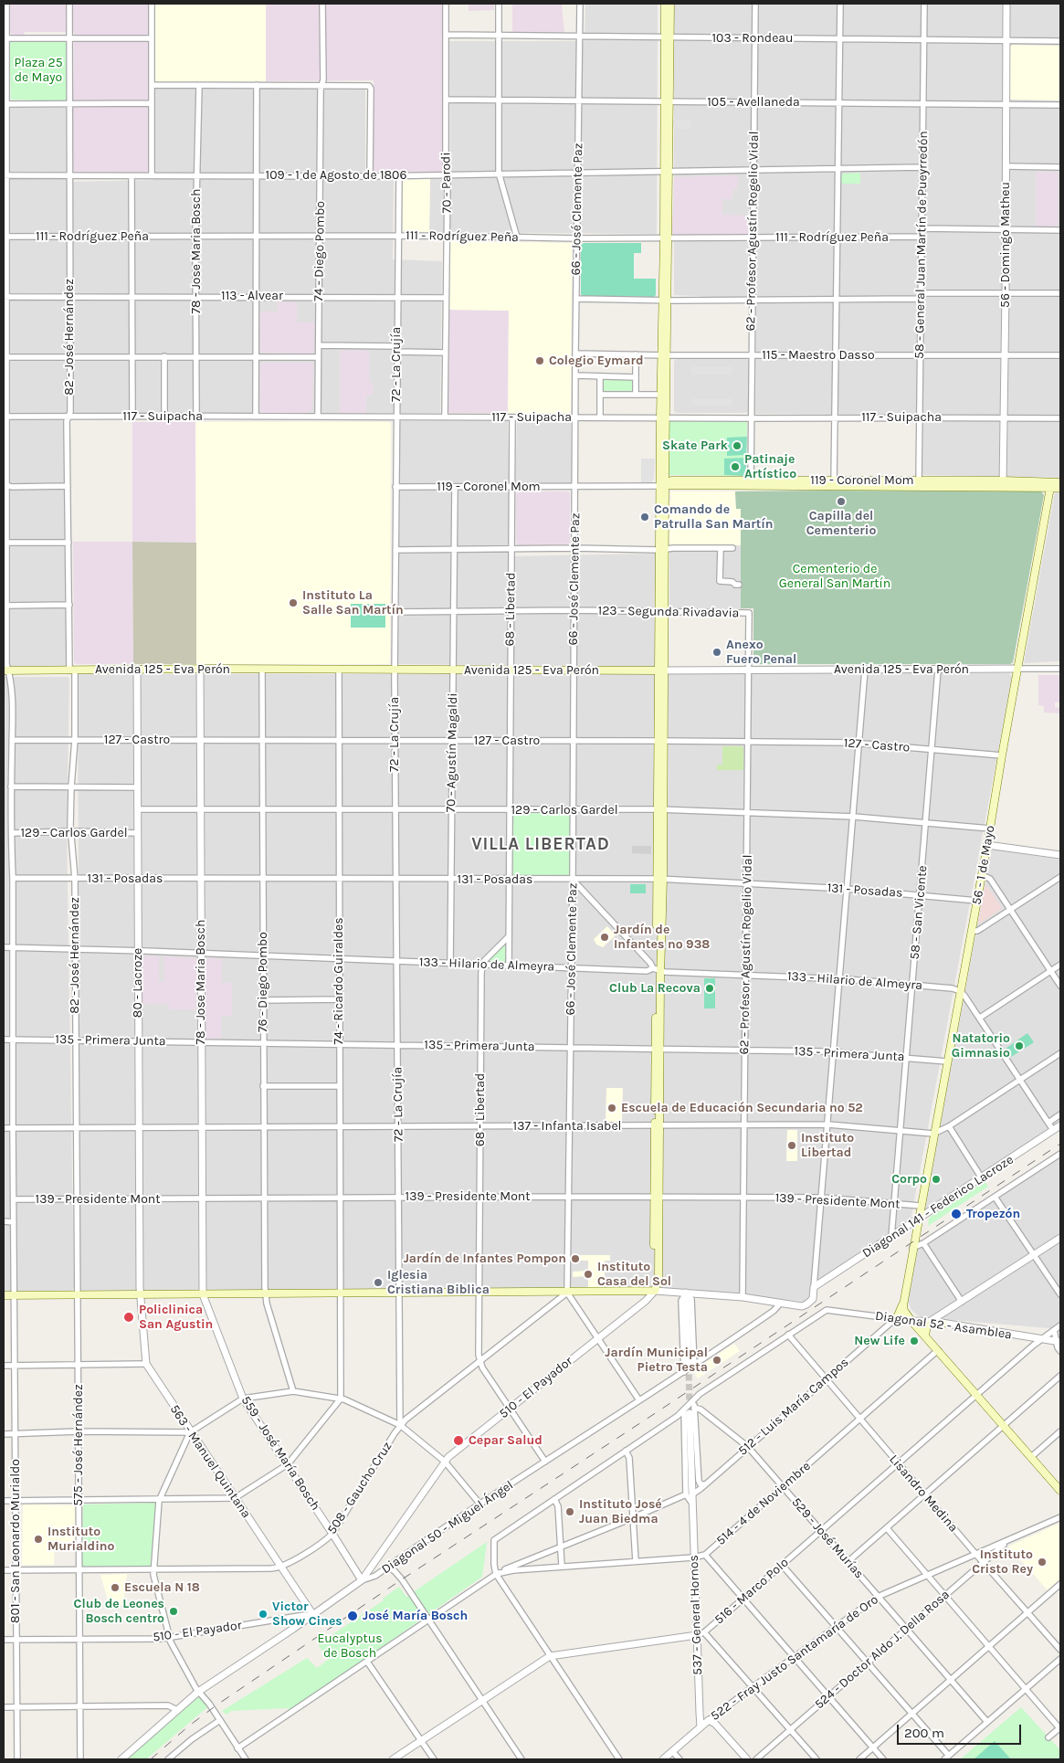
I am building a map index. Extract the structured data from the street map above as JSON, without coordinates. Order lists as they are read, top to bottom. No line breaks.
{"streets":{"main road":["119 - Coronel Mom","Avenida 125 - Eva Perón","56 - 1 de Mayo"],"street":["103 - Rondeau","105 - Avellaneda","109 - 1 de Agosto de 1806","70 - Parodi","66 - José Clemente Paz","62 - Profesor Agustín Rogelio Vidal","111 - Rodríguez Peña","58 - General Juan Martín de Pueyrredón","56 - Domingo Matheu","78 - Jose Maria Bosch","74 - Diego Pombo","113 - Alvear","82 - José Hernández","115 - Maestro Dasso","72 - La Crujía","117 - Suipacha","68 - Libertad","123 - Segunda Rivadavia","127 - Castro","70 - Agustín Magaldi","129 - Carlos Gardel","131 - Posadas","58 - San Vicente","133 - Hilario de Almeyra","74 - Ricardo Guiraldes","76 - Diego Pombo","80 - Lacroze","135 - Primera Junta","137 - Infanta Isabel","139 - Presidente Mont","Diagonal 141 - Federico Lacroze","Diagonal 52 - Asamblea","510 - El Payador","512 - Luis María Campos","575 - José Hernández","559 - José María Bosch","563 - Manuel Quintana","508 - Gaucho Cruz","Lisandro Medina","514 - 4 de Noviembre","Diagonal 50 - Miguel Ángel","529 - José Murías","801 - San Leonardo Murialdo","516 - Marco Polo","537 - General Hornos","524 - Doctor Aldo J. Della Rosa","522 - Fray Justo Santamaría de Oro"]},"crossings":[["103 - Rondeau","70 - Parodi"],["103 - Rondeau","66 - José Clemente Paz"],["103 - Rondeau","62 - Profesor Agustín Rogelio Vidal"],["103 - Rondeau","58 - General Juan Martín de Pueyrredón"],["103 - Rondeau","56 - Domingo Matheu"],["105 - Avellaneda","70 - Parodi"],["105 - Avellaneda","66 - José Clemente Paz"],["105 - Avellaneda","62 - Profesor Agustín Rogelio Vidal"],["105 - Avellaneda","58 - General Juan Martín de Pueyrredón"],["105 - Avellaneda","56 - Domingo Matheu"],["109 - 1 de Agosto de 1806","70 - Parodi"],["109 - 1 de Agosto de 1806","66 - José Clemente Paz"],["109 - 1 de Agosto de 1806","62 - Profesor Agustín Rogelio Vidal"],["109 - 1 de Agosto de 1806","58 - General Juan Martín de Pueyrredón"],["109 - 1 de Agosto de 1806","78 - Jose Maria Bosch"],["109 - 1 de Agosto de 1806","74 - Diego Pombo"],["109 - 1 de Agosto de 1806","82 - José Hernández"],["109 - 1 de Agosto de 1806","72 - La Crujía"],["109 - 1 de Agosto de 1806","801 - San Leonardo Murialdo"],["70 - Parodi","111 - Rodríguez Peña"],["70 - Parodi","113 - Alvear"],["70 - Parodi","117 - Suipacha"],["66 - José Clemente Paz","111 - Rodríguez Peña"],["66 - José Clemente Paz","115 - Maestro Dasso"],["66 - José Clemente Paz","117 - Suipacha"],["66 - José Clemente Paz","119 - Coronel Mom"],["66 - José Clemente Paz","123 - Segunda Rivadavia"],["66 - José Clemente Paz","Avenida 125 - Eva Perón"],["66 - José Clemente Paz","127 - Castro"],["66 - José Clemente Paz","129 - Carlos Gardel"],["66 - José Clemente Paz","131 - Posadas"],["66 - José Clemente Paz","133 - Hilario de Almeyra"],["66 - José Clemente Paz","135 - Primera Junta"],["66 - José Clemente Paz","137 - Infanta Isabel"],["66 - José Clemente Paz","139 - Presidente Mont"],["66 - José Clemente Paz","508 - Gaucho Cruz"],["62 - Profesor Agustín Rogelio Vidal","111 - Rodríguez Peña"],["62 - Profesor Agustín Rogelio Vidal","115 - Maestro Dasso"],["62 - Profesor Agustín Rogelio Vidal","117 - Suipacha"],["62 - Profesor Agustín Rogelio Vidal","119 - Coronel Mom"],["62 - Profesor Agustín Rogelio Vidal","123 - Segunda Rivadavia"],["62 - Profesor Agustín Rogelio Vidal","Avenida 125 - Eva Perón"],["62 - Profesor Agustín Rogelio Vidal","127 - Castro"],["62 - Profesor Agustín Rogelio Vidal","129 - Carlos Gardel"],["62 - Profesor Agustín Rogelio Vidal","131 - Posadas"],["62 - Profesor Agustín Rogelio Vidal","133 - Hilario de Almeyra"],["62 - Profesor Agustín Rogelio Vidal","135 - Primera Junta"],["62 - Profesor Agustín Rogelio Vidal","137 - Infanta Isabel"],["62 - Profesor Agustín Rogelio Vidal","139 - Presidente Mont"],["111 - Rodríguez Peña","58 - General Juan Martín de Pueyrredón"],["111 - Rodríguez Peña","78 - Jose Maria Bosch"],["111 - Rodríguez Peña","74 - Diego Pombo"],["111 - Rodríguez Peña","82 - José Hernández"],["111 - Rodríguez Peña","72 - La Crujía"],["111 - Rodríguez Peña","801 - San Leonardo Murialdo"],["58 - General Juan Martín de Pueyrredón","115 - Maestro Dasso"],["58 - General Juan Martín de Pueyrredón","117 - Suipacha"],["58 - General Juan Martín de Pueyrredón","119 - Coronel Mom"],["56 - Domingo Matheu","115 - Maestro Dasso"],["56 - Domingo Matheu","117 - Suipacha"],["56 - Domingo Matheu","119 - Coronel Mom"],["78 - Jose Maria Bosch","113 - Alvear"],["78 - Jose Maria Bosch","117 - Suipacha"],["78 - Jose Maria Bosch","Avenida 125 - Eva Perón"],["78 - Jose Maria Bosch","127 - Castro"],["78 - Jose Maria Bosch","129 - Carlos Gardel"],["78 - Jose Maria Bosch","131 - Posadas"],["78 - Jose Maria Bosch","133 - Hilario de Almeyra"],["78 - Jose Maria Bosch","135 - Primera Junta"],["78 - Jose Maria Bosch","137 - Infanta Isabel"],["78 - Jose Maria Bosch","139 - Presidente Mont"],["78 - Jose Maria Bosch","559 - José María Bosch"],["74 - Diego Pombo","113 - Alvear"],["74 - Diego Pombo","117 - Suipacha"],["113 - Alvear","82 - José Hernández"],["113 - Alvear","72 - La Crujía"],["113 - Alvear","801 - San Leonardo Murialdo"],["82 - José Hernández","117 - Suipacha"],["82 - José Hernández","Avenida 125 - Eva Perón"],["82 - José Hernández","127 - Castro"],["82 - José Hernández","129 - Carlos Gardel"],["82 - José Hernández","131 - Posadas"],["82 - José Hernández","133 - Hilario de Almeyra"],["82 - José Hernández","135 - Primera Junta"],["82 - José Hernández","137 - Infanta Isabel"],["82 - José Hernández","139 - Presidente Mont"],["82 - José Hernández","575 - José Hernández"],["72 - La Crujía","117 - Suipacha"],["72 - La Crujía","119 - Coronel Mom"],["72 - La Crujía","123 - Segunda Rivadavia"],["72 - La Crujía","Avenida 125 - Eva Perón"],["72 - La Crujía","127 - Castro"],["72 - La Crujía","129 - Carlos Gardel"],["72 - La Crujía","131 - Posadas"],["72 - La Crujía","133 - Hilario de Almeyra"],["72 - La Crujía","135 - Primera Junta"],["72 - La Crujía","137 - Infanta Isabel"],["72 - La Crujía","139 - Presidente Mont"],["72 - La Crujía","508 - Gaucho Cruz"],["117 - Suipacha","68 - Libertad"],["117 - Suipacha","801 - San Leonardo Murialdo"],["119 - Coronel Mom","68 - Libertad"],["119 - Coronel Mom","70 - Agustín Magaldi"],["119 - Coronel Mom","56 - 1 de Mayo"],["68 - Libertad","123 - Segunda Rivadavia"],["68 - Libertad","Avenida 125 - Eva Perón"],["68 - Libertad","127 - Castro"],["68 - Libertad","129 - Carlos Gardel"],["68 - Libertad","131 - Posadas"],["68 - Libertad","133 - Hilario de Almeyra"],["68 - Libertad","135 - Primera Junta"],["68 - Libertad","137 - Infanta Isabel"],["68 - Libertad","139 - Presidente Mont"],["68 - Libertad","508 - Gaucho Cruz"],["123 - Segunda Rivadavia","70 - Agustín Magaldi"],["Avenida 125 - Eva Perón","70 - Agustín Magaldi"],["Avenida 125 - Eva Perón","56 - 1 de Mayo"],["Avenida 125 - Eva Perón","58 - San Vicente"],["Avenida 125 - Eva Perón","74 - Ricardo Guiraldes"],["Avenida 125 - Eva Perón","76 - Diego Pombo"],["Avenida 125 - Eva Perón","80 - Lacroze"],["Avenida 125 - Eva Perón","801 - San Leonardo Murialdo"],["127 - Castro","70 - Agustín Magaldi"],["127 - Castro","56 - 1 de Mayo"],["127 - Castro","58 - San Vicente"],["127 - Castro","74 - Ricardo Guiraldes"],["127 - Castro","76 - Diego Pombo"],["127 - Castro","80 - Lacroze"],["127 - Castro","801 - San Leonardo Murialdo"],["70 - Agustín Magaldi","129 - Carlos Gardel"],["70 - Agustín Magaldi","131 - Posadas"],["70 - Agustín Magaldi","133 - Hilario de Almeyra"],["129 - Carlos Gardel","56 - 1 de Mayo"],["129 - Carlos Gardel","58 - San Vicente"],["129 - Carlos Gardel","74 - Ricardo Guiraldes"],["129 - Carlos Gardel","76 - Diego Pombo"],["129 - Carlos Gardel","80 - Lacroze"],["129 - Carlos Gardel","801 - San Leonardo Murialdo"],["56 - 1 de Mayo","131 - Posadas"],["56 - 1 de Mayo","133 - Hilario de Almeyra"],["56 - 1 de Mayo","135 - Primera Junta"],["56 - 1 de Mayo","137 - Infanta Isabel"],["56 - 1 de Mayo","139 - Presidente Mont"],["56 - 1 de Mayo","Diagonal 141 - Federico Lacroze"],["56 - 1 de Mayo","Diagonal 52 - Asamblea"],["56 - 1 de Mayo","512 - Luis María Campos"],["131 - Posadas","58 - San Vicente"],["131 - Posadas","74 - Ricardo Guiraldes"],["131 - Posadas","76 - Diego Pombo"],["131 - Posadas","80 - Lacroze"],["131 - Posadas","801 - San Leonardo Murialdo"],["58 - San Vicente","133 - Hilario de Almeyra"],["58 - San Vicente","135 - Primera Junta"],["58 - San Vicente","137 - Infanta Isabel"],["58 - San Vicente","139 - Presidente Mont"],["58 - San Vicente","Diagonal 141 - Federico Lacroze"],["133 - Hilario de Almeyra","74 - Ricardo Guiraldes"],["133 - Hilario de Almeyra","76 - Diego Pombo"],["133 - Hilario de Almeyra","80 - Lacroze"],["133 - Hilario de Almeyra","801 - San Leonardo Murialdo"],["74 - Ricardo Guiraldes","135 - Primera Junta"],["74 - Ricardo Guiraldes","137 - Infanta Isabel"],["74 - Ricardo Guiraldes","139 - Presidente Mont"],["76 - Diego Pombo","135 - Primera Junta"],["76 - Diego Pombo","137 - Infanta Isabel"],["76 - Diego Pombo","139 - Presidente Mont"],["80 - Lacroze","135 - Primera Junta"],["80 - Lacroze","137 - Infanta Isabel"],["80 - Lacroze","139 - Presidente Mont"],["80 - Lacroze","563 - Manuel Quintana"],["135 - Primera Junta","801 - San Leonardo Murialdo"],["137 - Infanta Isabel","801 - San Leonardo Murialdo"],["139 - Presidente Mont","801 - San Leonardo Murialdo"],["Diagonal 52 - Asamblea","512 - Luis María Campos"],["Diagonal 52 - Asamblea","Lisandro Medina"],["Diagonal 52 - Asamblea","516 - Marco Polo"],["510 - El Payador","575 - José Hernández"],["510 - El Payador","559 - José María Bosch"],["510 - El Payador","563 - Manuel Quintana"],["510 - El Payador","Diagonal 50 - Miguel Ángel"],["510 - El Payador","801 - San Leonardo Murialdo"],["512 - Luis María Campos","Lisandro Medina"],["512 - Luis María Campos","514 - 4 de Noviembre"],["512 - Luis María Campos","529 - José Murías"],["512 - Luis María Campos","537 - General Hornos"],["559 - José María Bosch","508 - Gaucho Cruz"],["559 - José María Bosch","Diagonal 50 - Miguel Ángel"],["563 - Manuel Quintana","508 - Gaucho Cruz"],["563 - Manuel Quintana","Diagonal 50 - Miguel Ángel"],["Lisandro Medina","514 - 4 de Noviembre"],["Lisandro Medina","516 - Marco Polo"],["Lisandro Medina","524 - Doctor Aldo J. Della Rosa"],["Lisandro Medina","522 - Fray Justo Santamaría de Oro"],["514 - 4 de Noviembre","529 - José Murías"],["514 - 4 de Noviembre","537 - General Hornos"],["529 - José Murías","516 - Marco Polo"],["529 - José Murías","524 - Doctor Aldo J. Della Rosa"],["529 - José Murías","522 - Fray Justo Santamaría de Oro"],["516 - Marco Polo","537 - General Hornos"],["537 - General Hornos","522 - Fray Justo Santamaría de Oro"],["524 - Doctor Aldo J. Della Rosa","522 - Fray Justo Santamaría de Oro"]],"districts":["VILLA LIBERTAD"],"parks":["Plaza 25 de Mayo","Cementerio de General San Martín","Eucalyptus de Bosch"],"places":["Colegio Eymard","Skate Park","Patinaje Artístico","Capilla del Cementerio","Comando de Patrulla San Martín","Instituto La Salle San Martín","Anexo Fuero Penal","Jardín de Infantes nº 938","Club La Recova","Natatorio Gimnasio","Escuela de Educación Secundaria nº 52","Instituto Libertad","Corpo","Tropezón","Jardín de Infantes Pompon","Instituto Casa del Sol","Iglesia Cristiana Biblica","Policlinica San Agustin","New Life","Jardín Municipal Pietro Testa","Cepar Salud","Instituto José Juan Biedma","Instituto Murialdino","Instituto Cristo Rey","Escuela N 18","Club de Leones Bosch centro","Victor Show Cines","José María Bosch"],"scale_bar":"200 m"}
